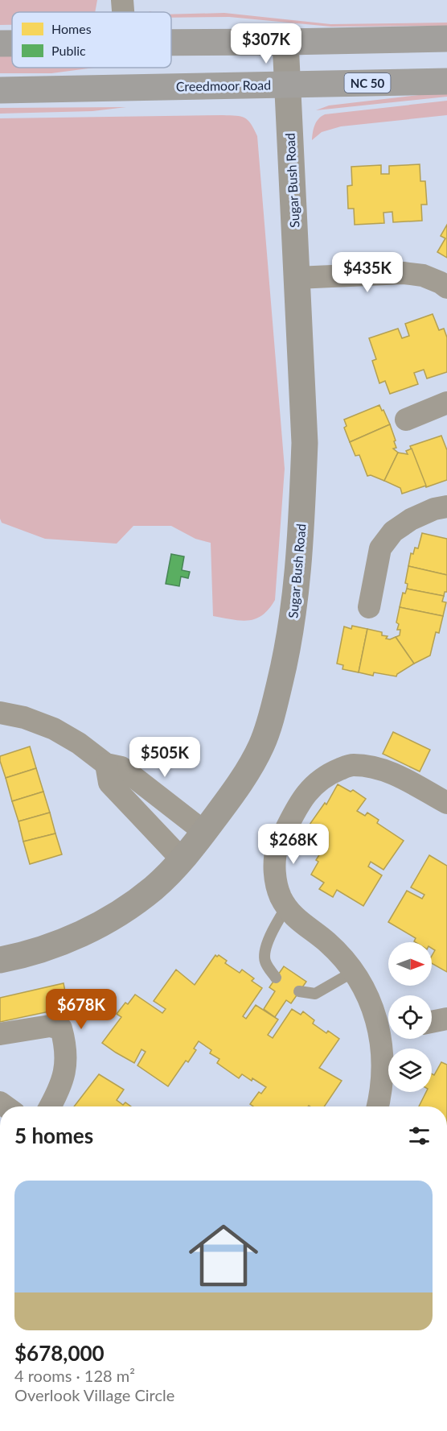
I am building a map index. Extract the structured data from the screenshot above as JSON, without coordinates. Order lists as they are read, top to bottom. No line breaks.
{"streets":{"main road":["NC 50","Creedmoor Road"],"street":["Sugar Bush Road"]},"crossings":[["Creedmoor Road","Sugar Bush Road"]],"legend":["Homes","Public"],"north":"right","page":{"price":["$307K","$435K","$505K","$268K","$678K"],"heading":"5 homes","list":[{"name":"$678,000","note":"4 rooms · 128 m² · Overlook Village Circle"}]}}
